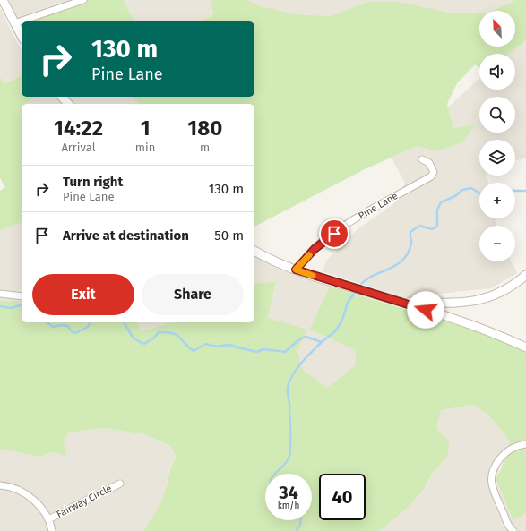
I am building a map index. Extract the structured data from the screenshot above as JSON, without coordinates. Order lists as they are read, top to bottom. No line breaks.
{"streets":{"street":["Pine Lane","Fairway Circle"]},"north":"top left","page":{"map_buttons":["+","−"],"turn":["130 m","Pine Lane"],"eta":["14:22","Arrival","1","min","180","m"],"list":[{"name":"Turn right","note":"Pine Lane","value":"130 m"},{"name":"Arrive at destination","value":"50 m"}],"buttons":["Exit","Share"],"speed":"34 km/h","limit":"40"}}
